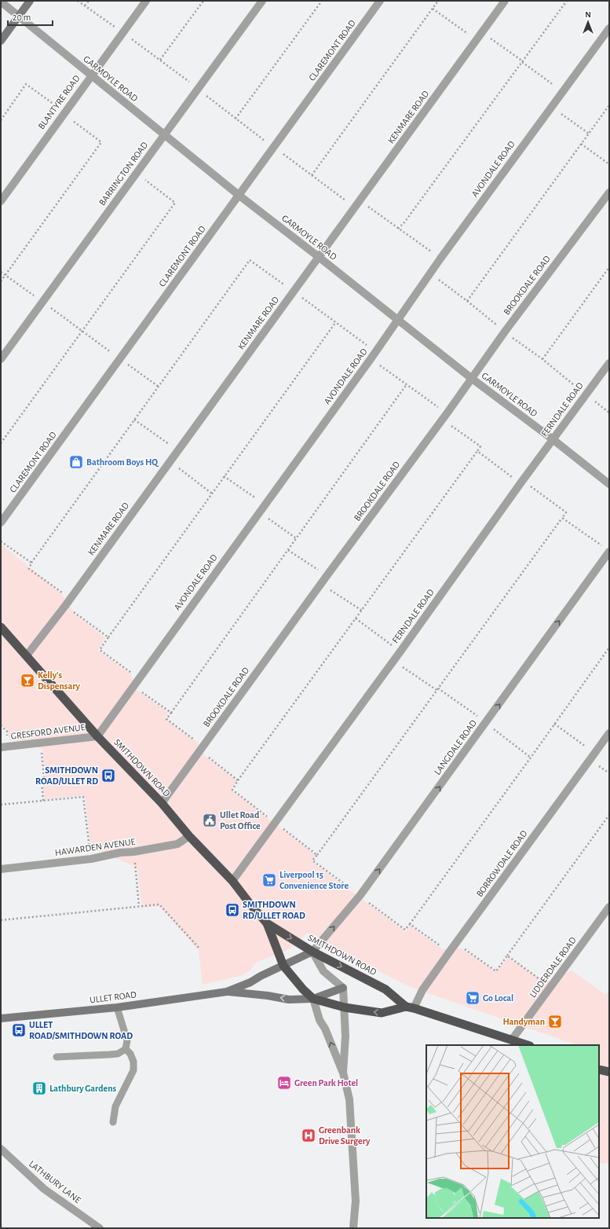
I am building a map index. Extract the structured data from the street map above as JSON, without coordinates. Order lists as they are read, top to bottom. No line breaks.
{"streets":{"highway":["SMITHDOWN ROAD"],"main road":["ULLET ROAD"],"street":["CLAREMONT ROAD","GARMOYLE ROAD","BLANTYRE ROAD","KENMARE ROAD","AVONDALE ROAD","BARRINGTON ROAD","BROOKDALE ROAD","FERNDALE ROAD","GRESFORD AVENUE","LANGDALE ROAD","HAWARDEN AVENUE","BORROWDALE ROAD","LIDDERDALE ROAD","LATHBURY LANE"]},"crossings":[["CLAREMONT ROAD","GARMOYLE ROAD"],["GARMOYLE ROAD","BLANTYRE ROAD"],["GARMOYLE ROAD","KENMARE ROAD"],["GARMOYLE ROAD","AVONDALE ROAD"],["GARMOYLE ROAD","BARRINGTON ROAD"],["GARMOYLE ROAD","BROOKDALE ROAD"],["GARMOYLE ROAD","FERNDALE ROAD"],["KENMARE ROAD","SMITHDOWN ROAD"],["AVONDALE ROAD","GRESFORD AVENUE"],["AVONDALE ROAD","SMITHDOWN ROAD"],["BROOKDALE ROAD","SMITHDOWN ROAD"],["FERNDALE ROAD","SMITHDOWN ROAD"],["GRESFORD AVENUE","SMITHDOWN ROAD"],["LANGDALE ROAD","SMITHDOWN ROAD"],["LANGDALE ROAD","ULLET ROAD"],["SMITHDOWN ROAD","HAWARDEN AVENUE"],["SMITHDOWN ROAD","BORROWDALE ROAD"],["SMITHDOWN ROAD","LIDDERDALE ROAD"],["SMITHDOWN ROAD","ULLET ROAD"]],"one_way":["LANGDALE ROAD"],"places":{"shop":["Bathroom Boys HQ"],"bar":["Kelly's Dispensary","Handyman"],"bus stop":["SMITHDOWN ROAD/ULLET RD","SMITHDOWN RD/ULLET ROAD","ULLET ROAD/SMITHDOWN ROAD"],"public building":["Ullet Road Post Office"],"supermarket":["Liverpool 15 Convenience Store","Go Local"],"hotel":["Green Park Hotel"],"building":["Lathbury Gardens"],"hospital":["Greenbank Drive Surgery"]},"scale_bar":"20 m","north":"top"}
